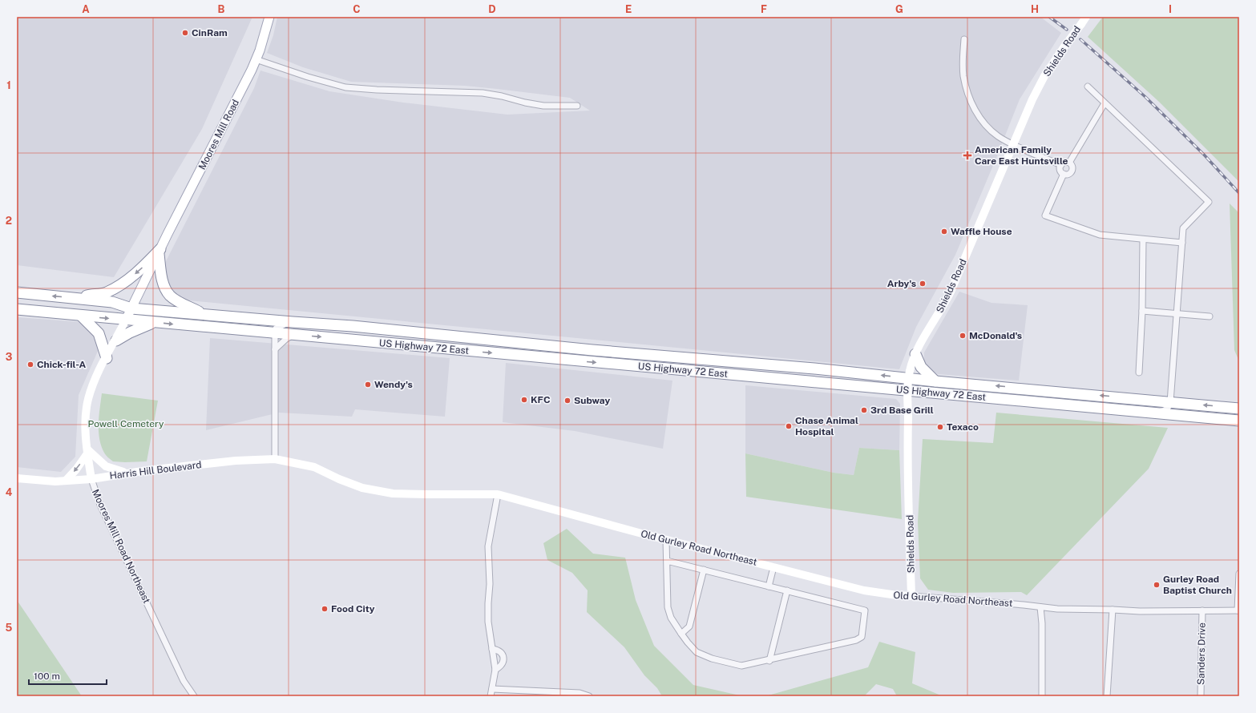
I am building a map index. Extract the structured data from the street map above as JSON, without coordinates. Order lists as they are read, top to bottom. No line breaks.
{"streets":{"highway":["US Highway 72 East"],"main road":["Moores Mill Road","Moores Mill Road Northeast"],"street":["Shields Road","Harris Hill Boulevard","Old Gurley Road Northeast","Sanders Drive"]},"crossings":[["Shields Road","US Highway 72 East"],["Shields Road","Old Gurley Road Northeast"],["Moores Mill Road","Moores Mill Road Northeast"],["US Highway 72 East","Moores Mill Road Northeast"],["Harris Hill Boulevard","Moores Mill Road Northeast"],["Harris Hill Boulevard","Old Gurley Road Northeast"],["Old Gurley Road Northeast","Sanders Drive"]],"parks":["Powell Cemetery"],"places":{"other":["CinRam","Waffle House","Arby's","McDonald's","Chick-fil-A","Wendy's","KFC","Subway","3rd Base Grill","Chase Animal Hospital","Texaco","Gurley Road Baptist Church","Food City"],"health":["American Family Care East Huntsville"]},"scale_bar":"100 m","grid":{"columns":["A","B","C","D","E","F","G","H","I"],"rows":["1","2","3","4","5"]}}
